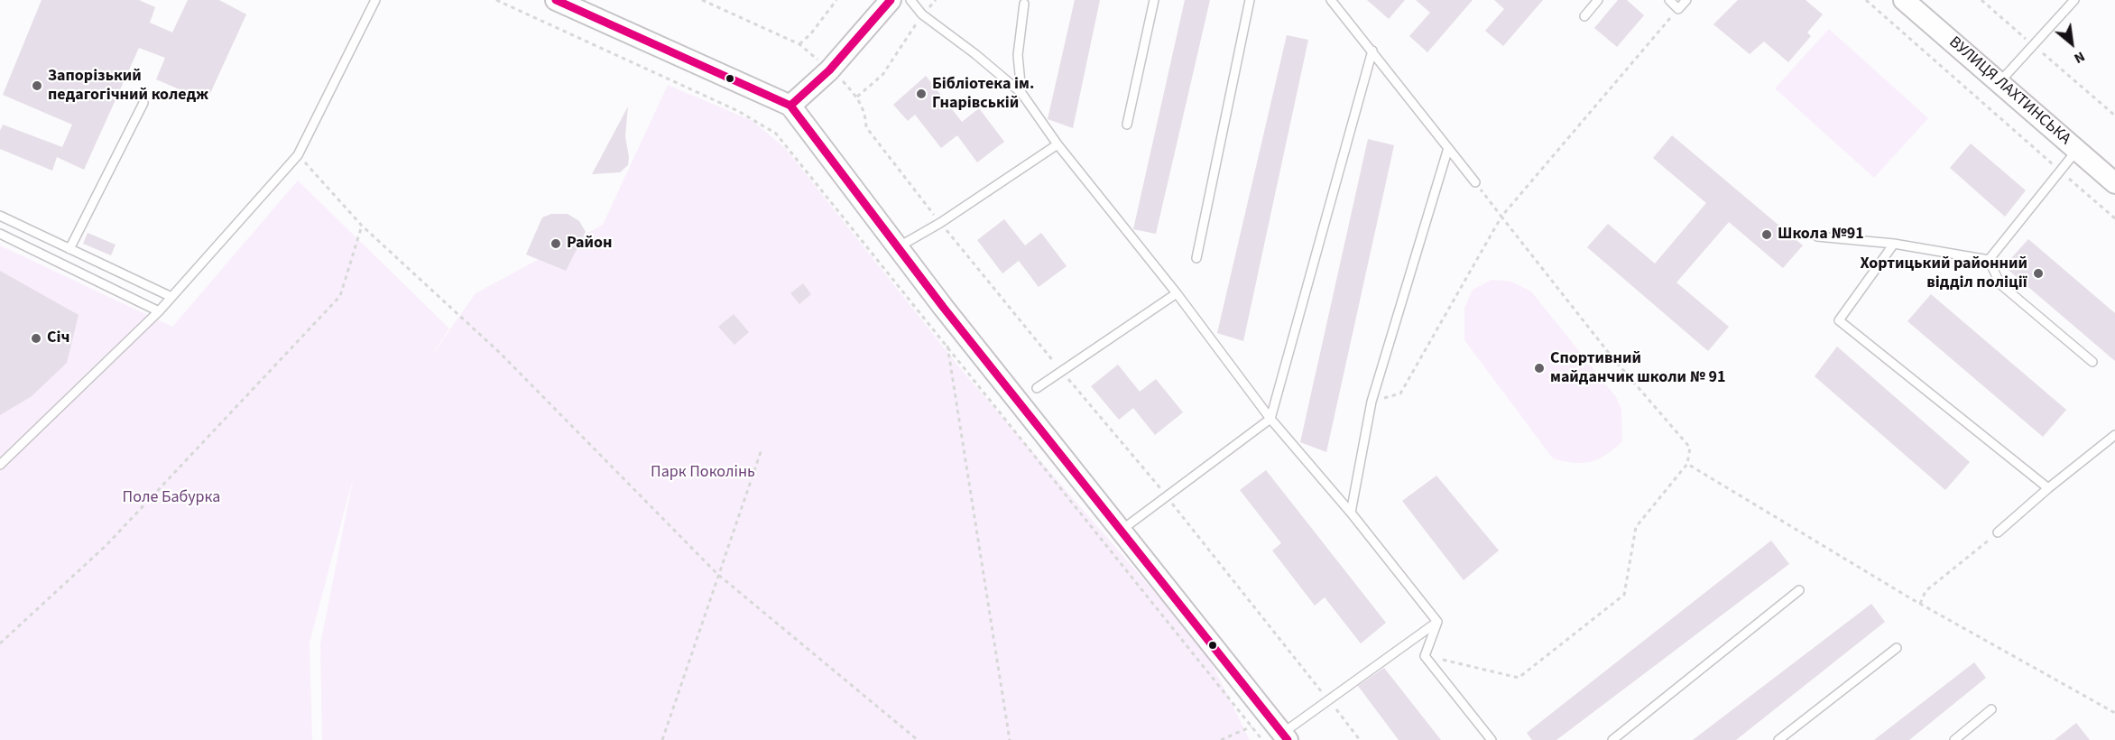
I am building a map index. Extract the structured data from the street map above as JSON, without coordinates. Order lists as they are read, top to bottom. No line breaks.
{"streets":{"street":["ВУЛИЦЯ ЛАХТИНСЬКА"]},"parks":["Парк Поколінь","Поле Бабурка"],"places":["Запорізький педагогічний коледж","Бібліотека ім. Гнарівській","Школа №91","Район","Хортицький районний відділ поліції","Січ","Спортивний майданчик школи № 91"],"north":"bottom right"}
